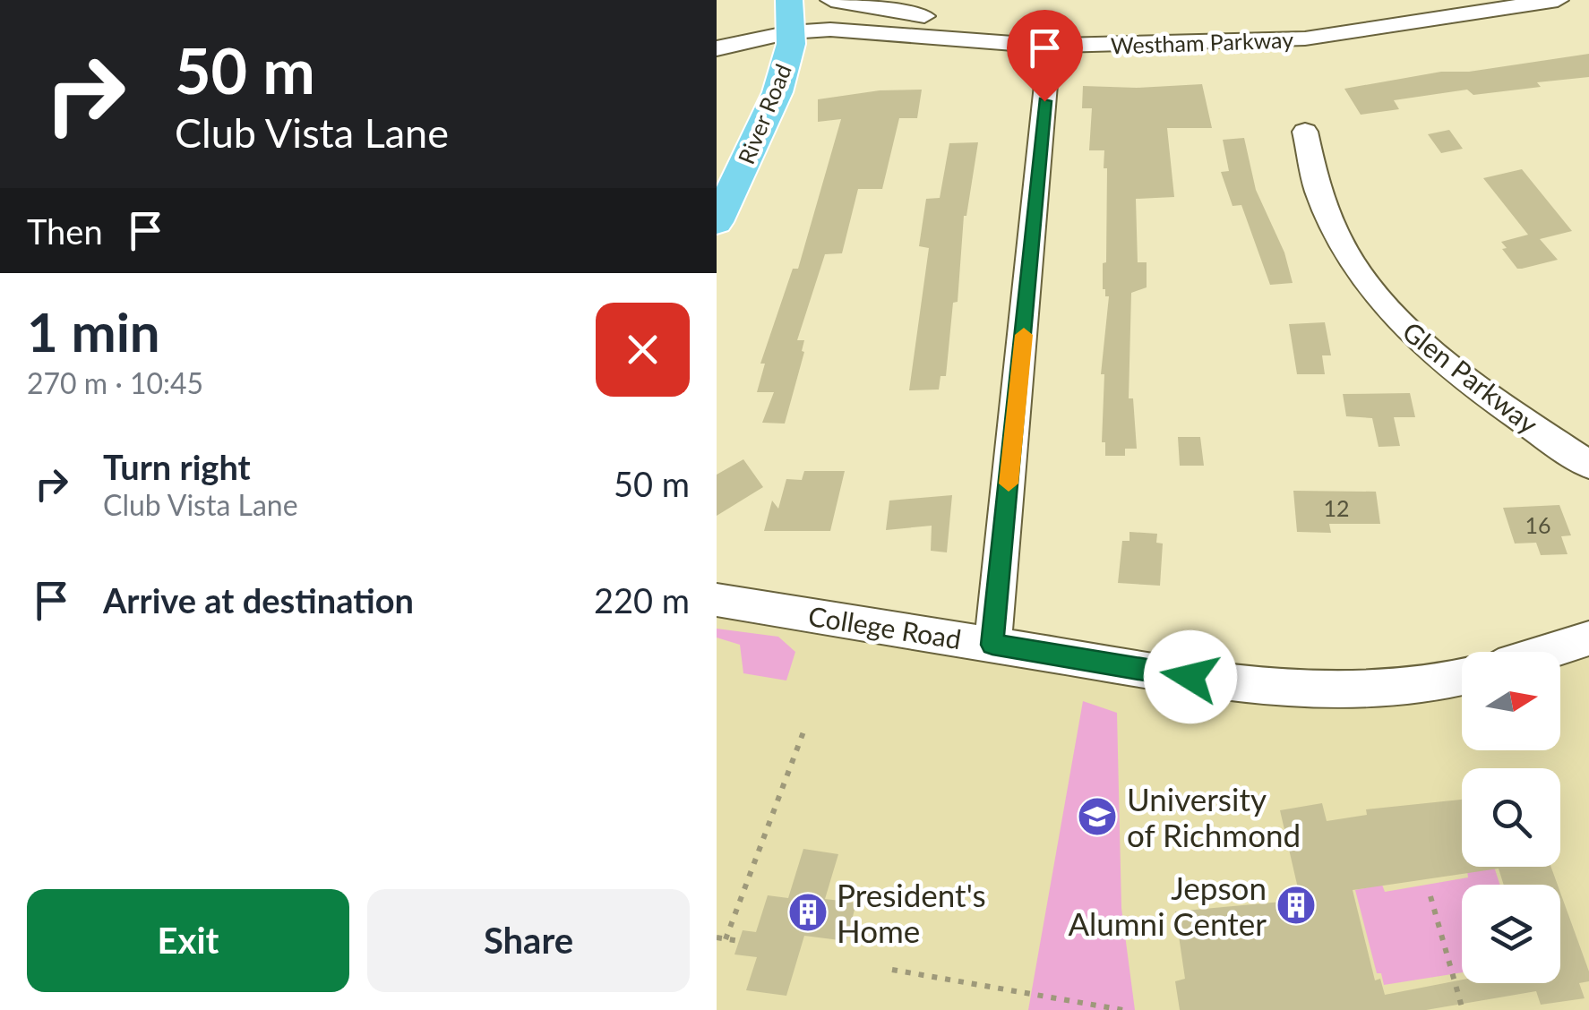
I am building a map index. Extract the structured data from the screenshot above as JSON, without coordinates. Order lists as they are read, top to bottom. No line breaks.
{"streets":{"main road":["River Road"],"street":["Westham Parkway","Glen Parkway","College Road"]},"crossings":[["Westham Parkway","River Road"]],"places":{"school or university":["University of Richmond"],"building":["Jepson Alumni Center","President's Home"]},"house_numbers":["12","16"],"north":"right","page":{"turn":["50 m","Club Vista Lane"],"then":"Then","heading":["1 min","270 m · 10:45"],"list":[{"name":"Turn right","note":"Club Vista Lane","value":"50 m"},{"name":"Arrive at destination","value":"220 m"}],"buttons":["Exit","Share"]}}
